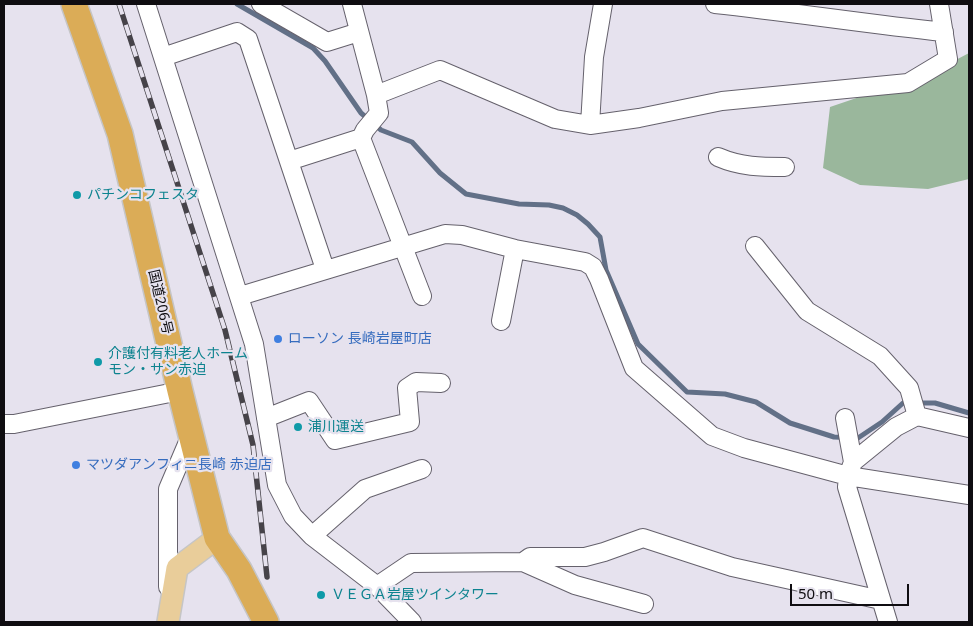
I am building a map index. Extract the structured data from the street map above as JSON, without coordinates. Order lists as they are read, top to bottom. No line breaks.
{"streets":{"highway":["国道206号"]},"places":["パチンコフェスタ","ローソン 長崎岩屋町店","介護付有料老人ホーム モン・サン赤迫","浦川運送","マツダアンフィニ長崎 赤迫店","ＶＥＧＡ岩屋ツインタワー"],"scale_bar":"50 m"}
